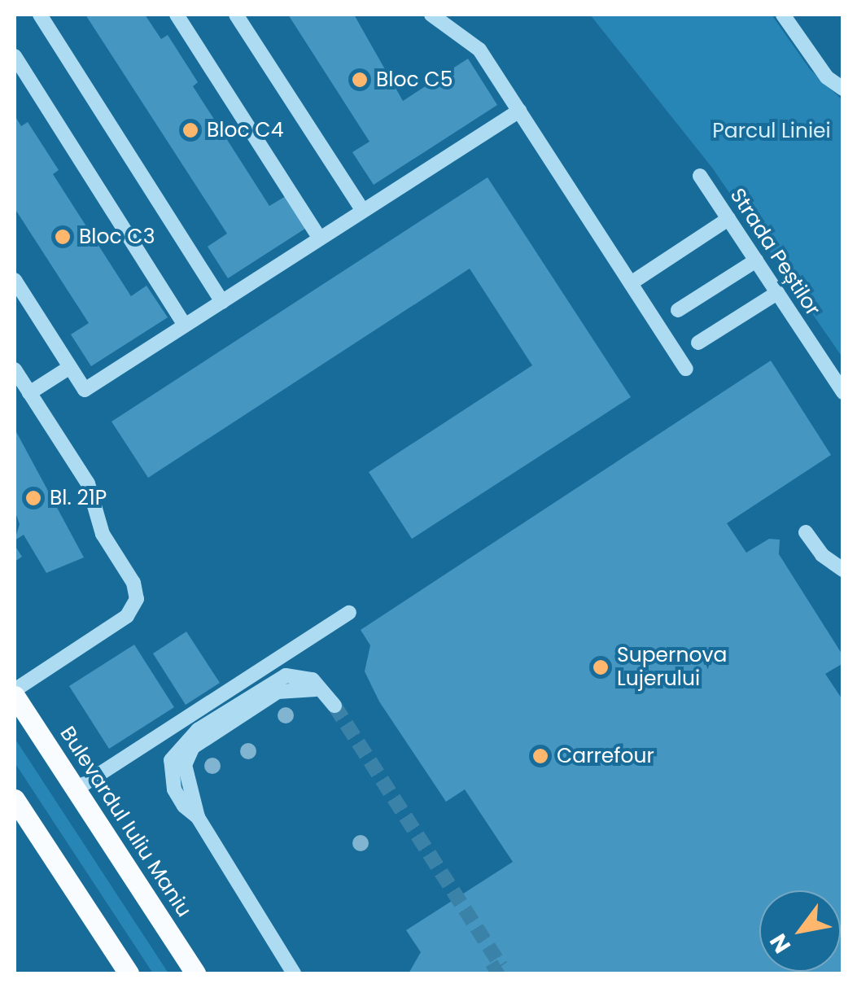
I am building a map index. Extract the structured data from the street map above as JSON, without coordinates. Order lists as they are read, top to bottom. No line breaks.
{"streets":{"main road":["Bulevardul Iuliu Maniu"],"street":["Strada Peștilor"]},"parks":["Parcul Liniei"],"places":["Bloc C5","Bloc C4","Bloc C3","Bl. 21P","Supernova Lujerului","Carrefour"],"north":"bottom left"}
